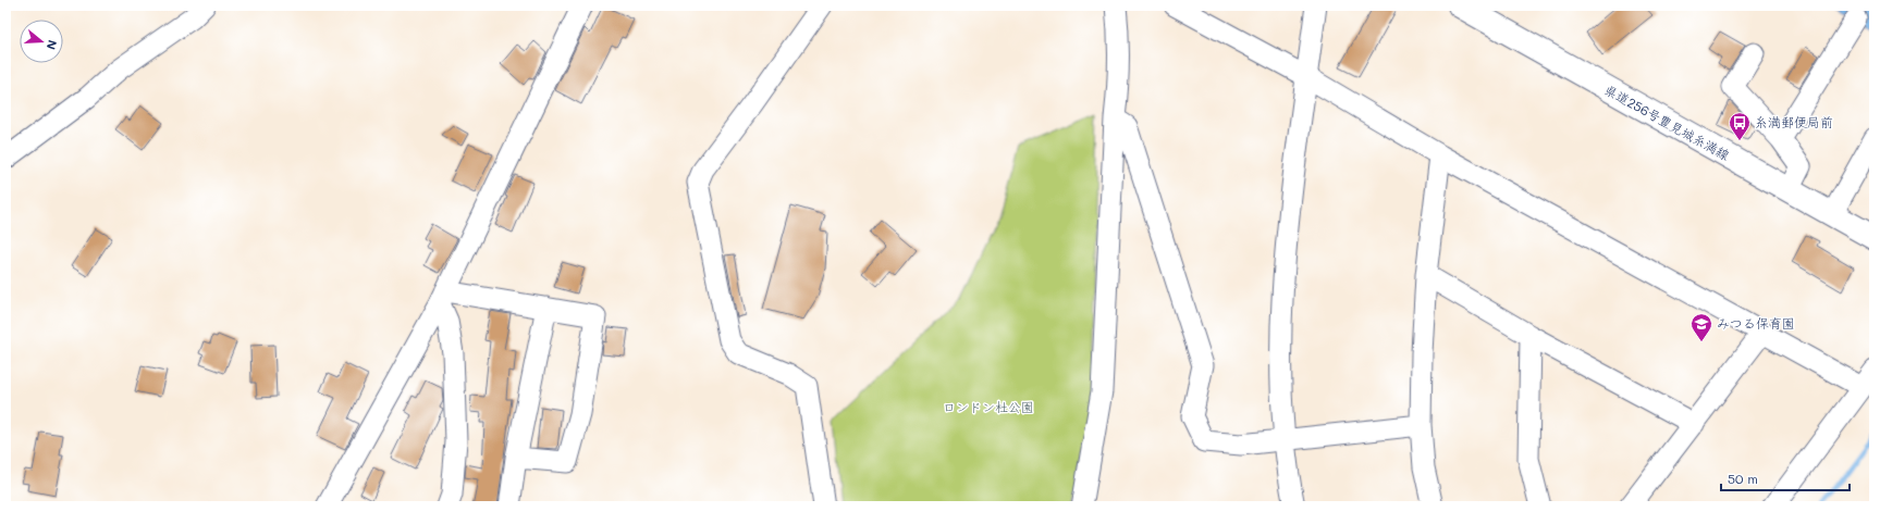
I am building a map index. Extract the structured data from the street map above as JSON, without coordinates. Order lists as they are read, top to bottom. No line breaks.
{"streets":{"main road":["県道256号豊見城糸満線"]},"parks":["ロンドン杜公園"],"places":{"bus stop":["糸満郵便局前"],"school or university":["みつる保育園"]},"scale_bar":"50 m","north":"right"}
